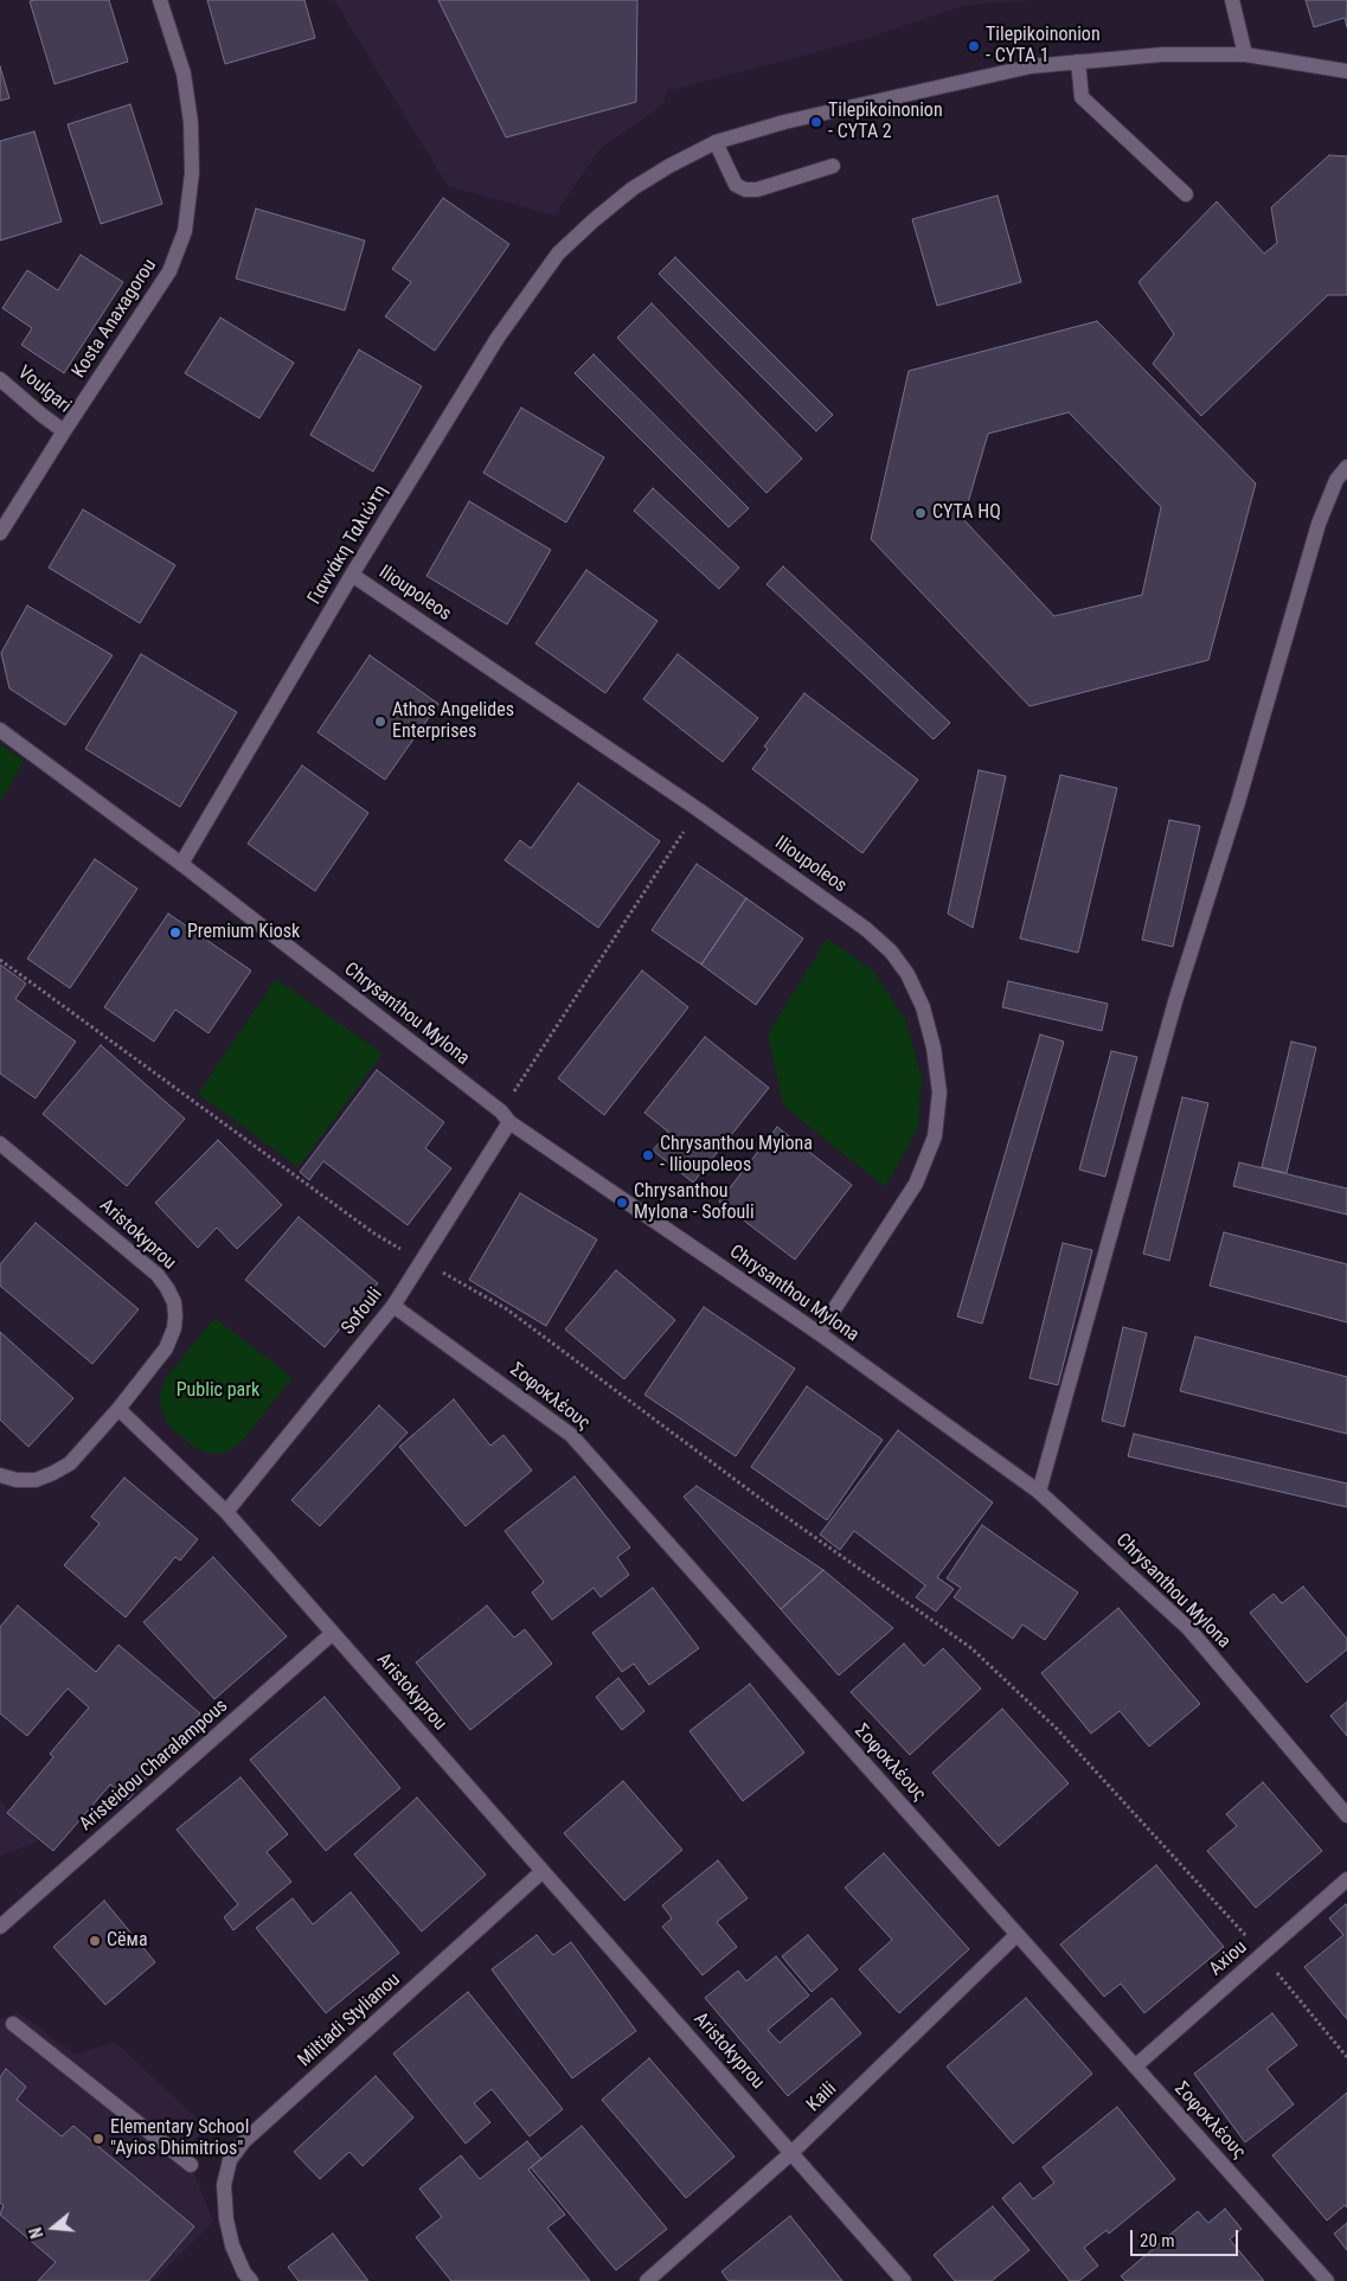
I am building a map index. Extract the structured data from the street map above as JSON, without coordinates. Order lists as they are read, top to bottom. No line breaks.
{"streets":{"street":["Kosta Anaxagorou","Voulgari","Γιαννάκη Ταλιώτη","Ilioupoleos","Chrysanthou Mylona","Aristokyprou","Sofouli","Σοφοκλέους","Aristeidou Charalampous","Axiou","Miltiadi Stylianou","Kaili"]},"crossings":[["Kosta Anaxagorou","Voulgari"],["Γιαννάκη Ταλιώτη","Ilioupoleos"],["Γιαννάκη Ταλιώτη","Chrysanthou Mylona"],["Ilioupoleos","Chrysanthou Mylona"],["Chrysanthou Mylona","Sofouli"],["Aristokyprou","Sofouli"],["Aristokyprou","Aristeidou Charalampous"],["Aristokyprou","Miltiadi Stylianou"],["Aristokyprou","Kaili"],["Sofouli","Σοφοκλέους"],["Σοφοκλέους","Axiou"],["Σοφοκλέους","Kaili"]],"parks":["Public park"],"places":["Tilepikoinonion - CYTA 1","Tilepikoinonion - CYTA 2","CYTA HQ","Athos Angelides Enterprises","Premium Kiosk","Chrysanthou Mylona - Ilioupoleos","Chrysanthou Mylona - Sofouli","Сёма","Elementary School \"Ayios Dhimitrios\""],"scale_bar":"20 m","north":"left"}
